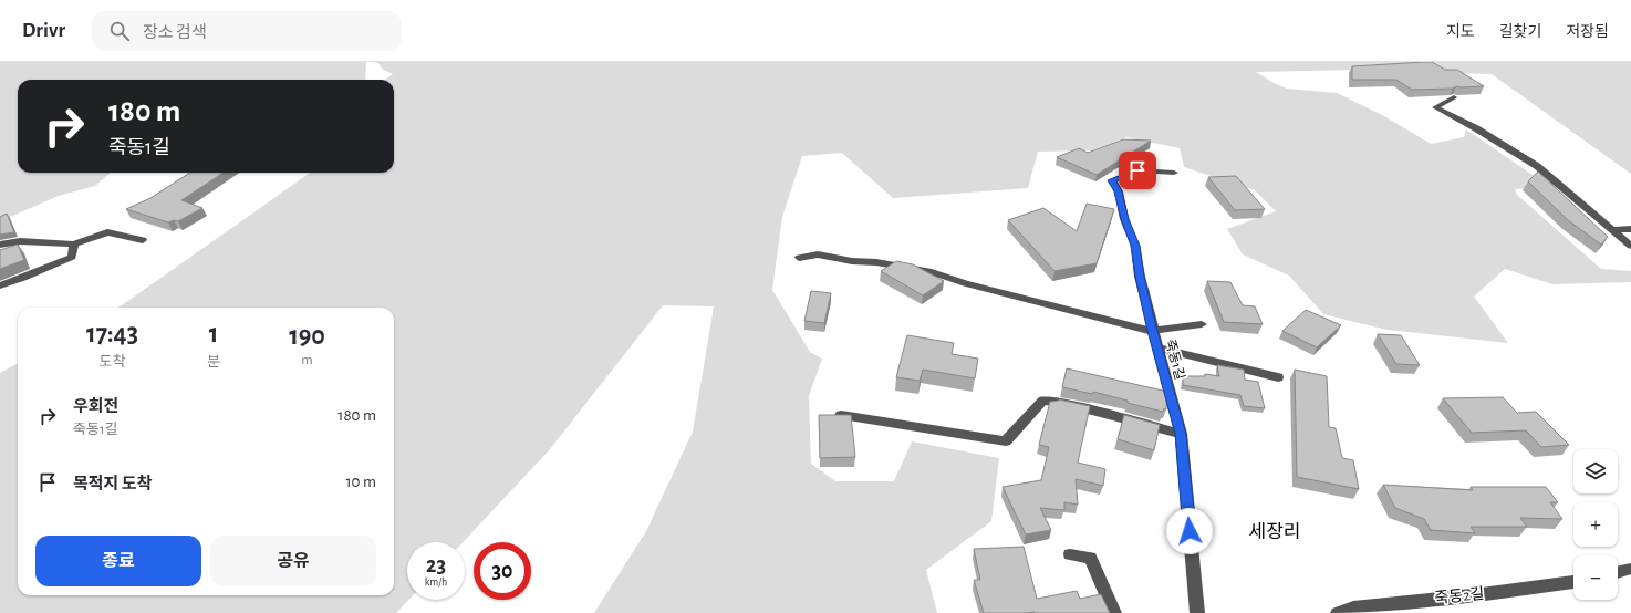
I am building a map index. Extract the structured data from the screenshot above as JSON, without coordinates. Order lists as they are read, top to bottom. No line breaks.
{"streets":{"street":["죽동1길","죽동2길"]},"districts":["세장리"],"page":{"header":"Drivr","search":"장소 검색","nav":["지도","길찾기","저장됨"],"turn":["180 m","죽동1길"],"eta":["17:43","도착","1","분","190","m"],"list":[{"name":"우회전","note":"죽동1길","value":"180 m"},{"name":"목적지 도착","value":"10 m"}],"map_buttons":["+","−"],"buttons":["종료","공유"],"speed":"23 km/h","limit":"30"}}
